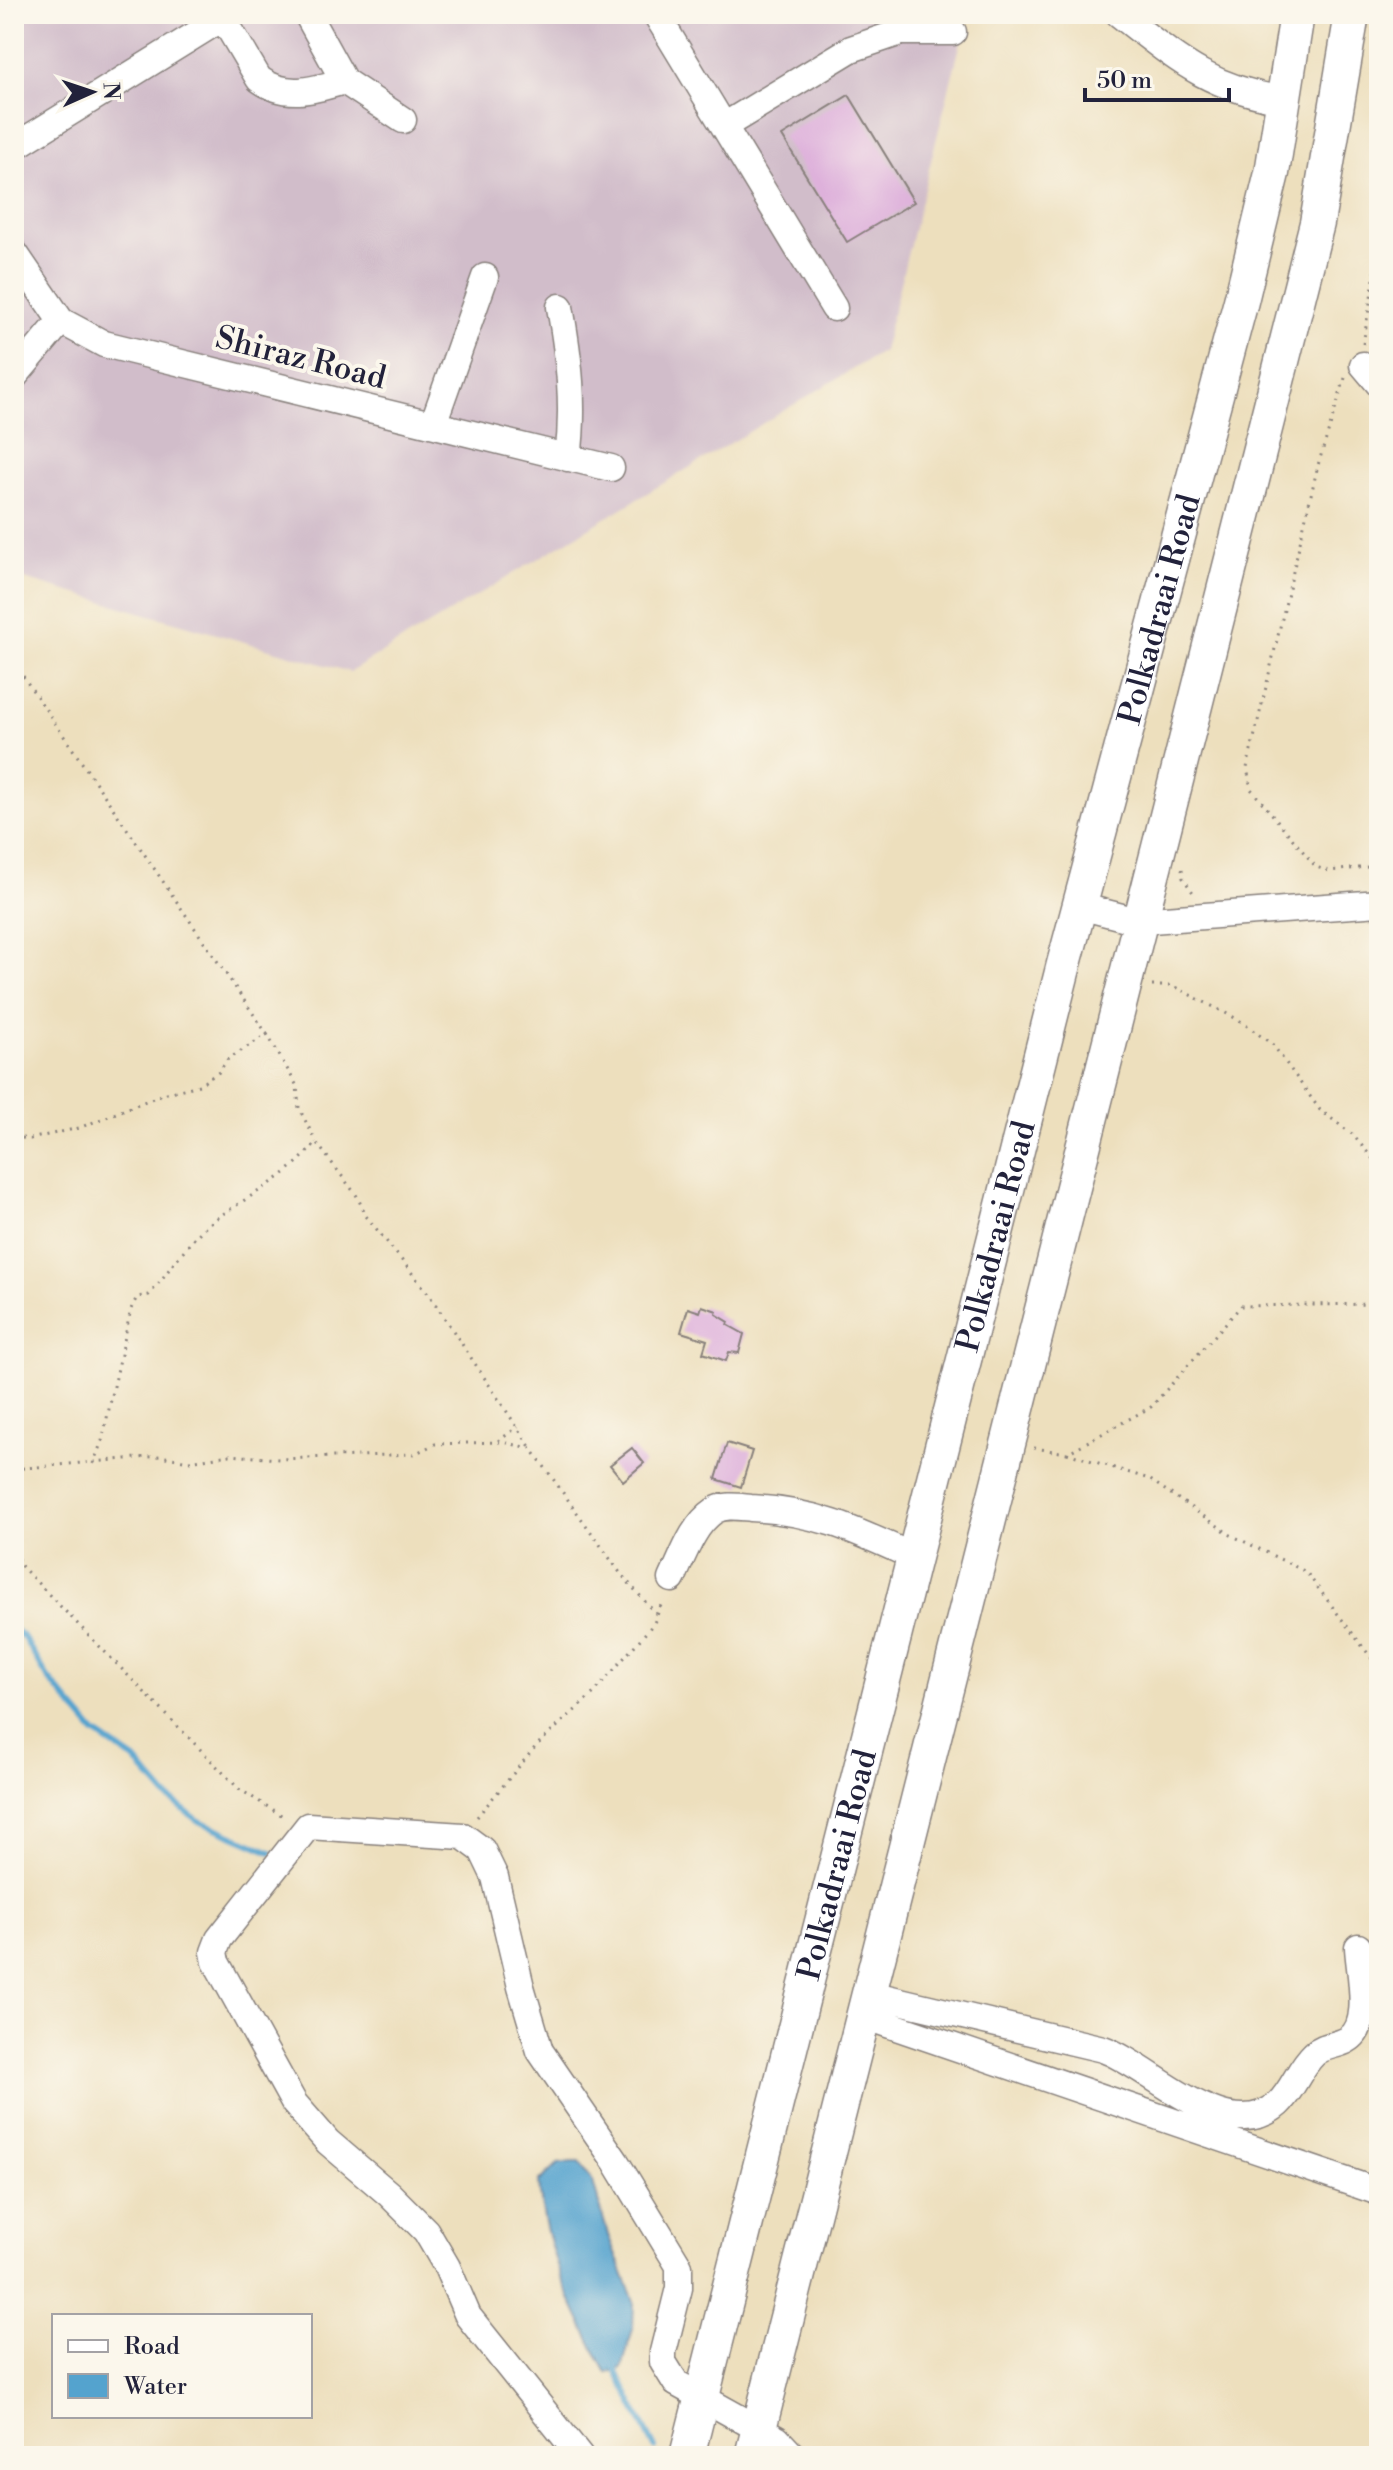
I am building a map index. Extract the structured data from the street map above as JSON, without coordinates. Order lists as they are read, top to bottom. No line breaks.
{"streets":{"main road":["Polkadraai Road"],"street":["Shiraz Road"]},"legend":["Road","Water"],"scale_bar":"50 m","north":"right"}
